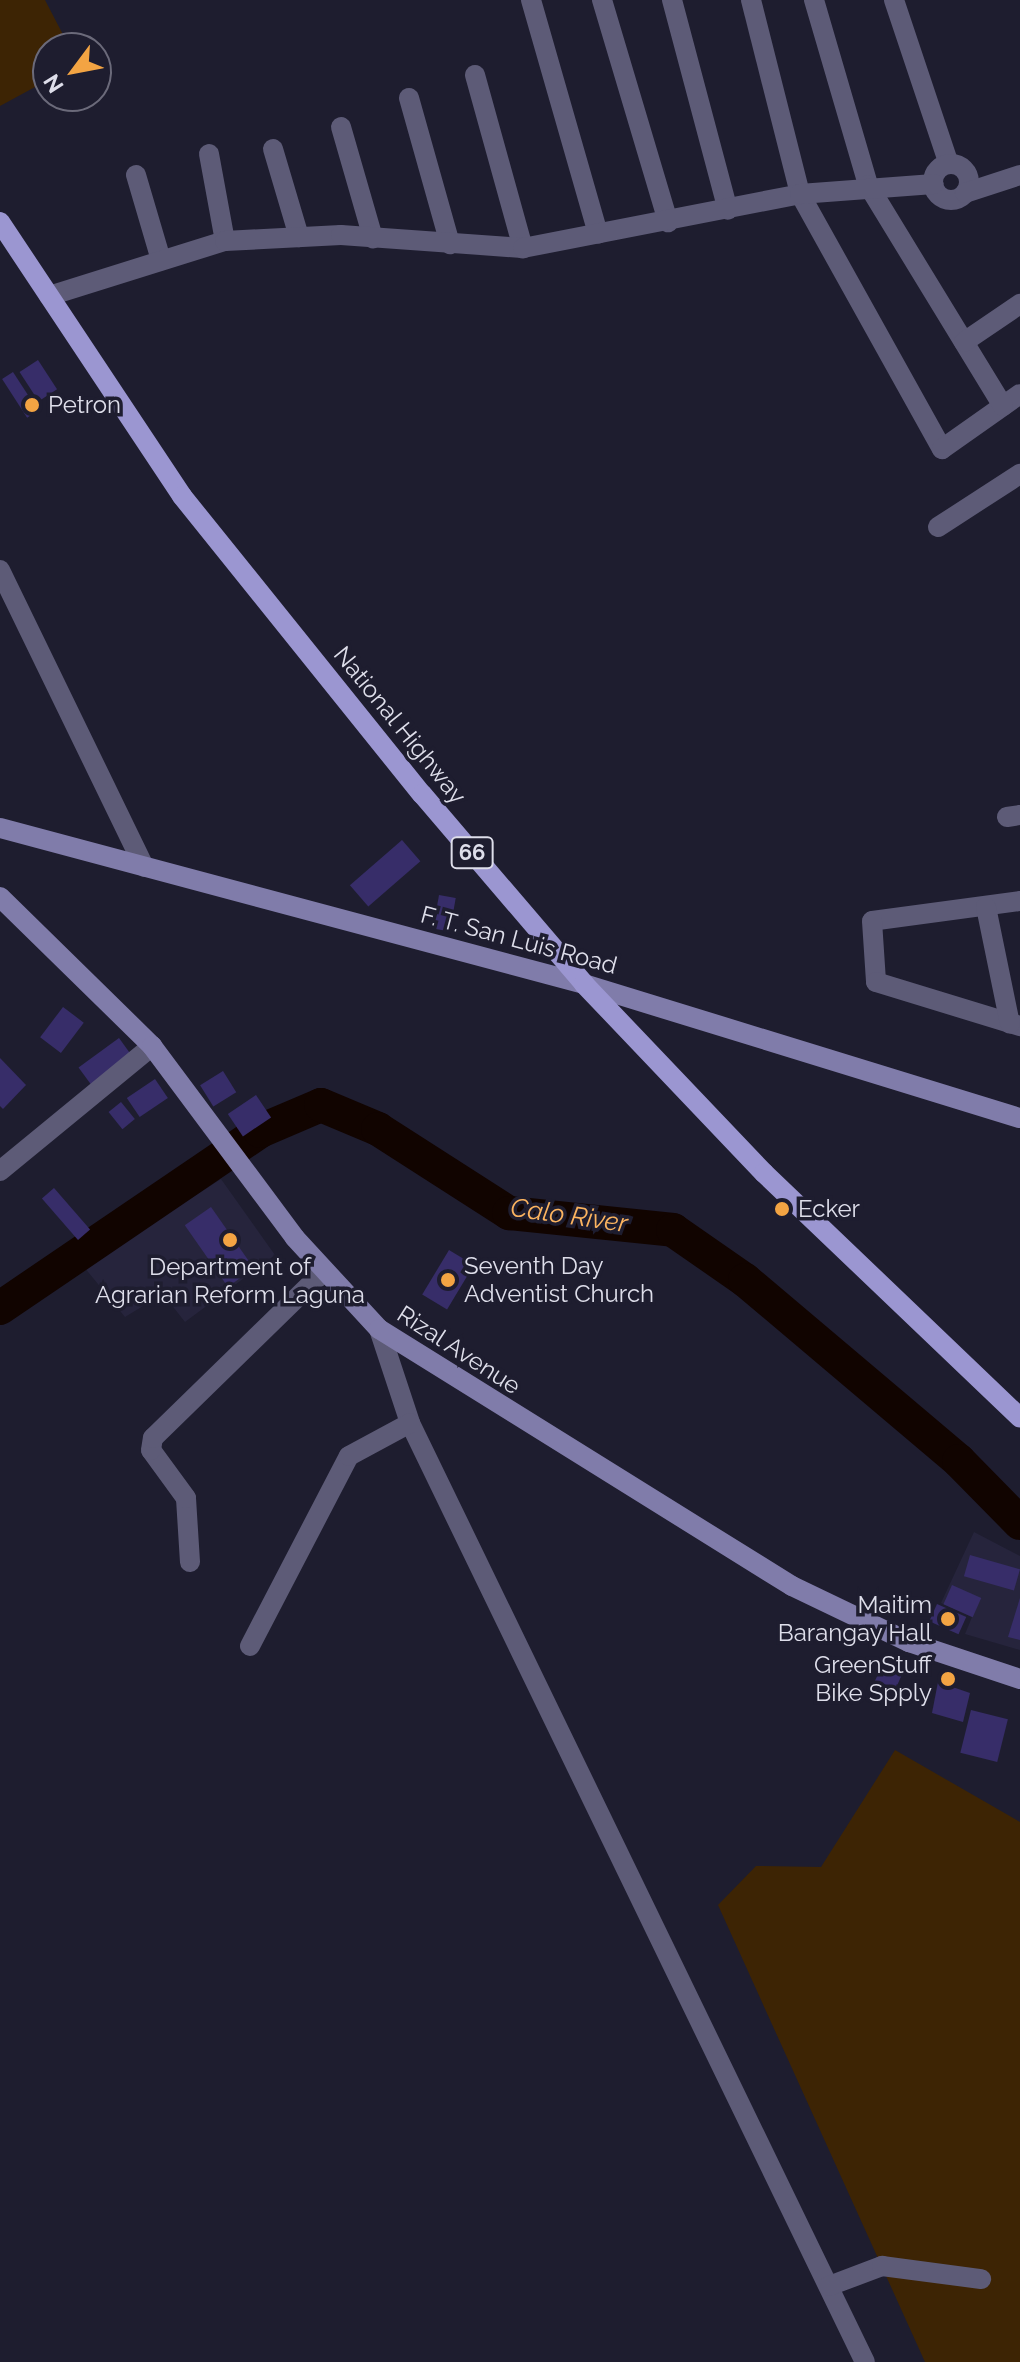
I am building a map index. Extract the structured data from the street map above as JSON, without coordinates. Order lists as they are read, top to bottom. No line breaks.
{"streets":{"main road":["National Highway","66","F. T. San Luis Road","Rizal Avenue"]},"crossings":[["National Highway","F. T. San Luis Road"]],"water":["Calo River"],"places":["Petron","Ecker","Department of Agrarian Reform Laguna","Seventh Day Adventist Church","Maitim Barangay Hall","GreenStuff Bike Spply"],"north":"bottom left"}
